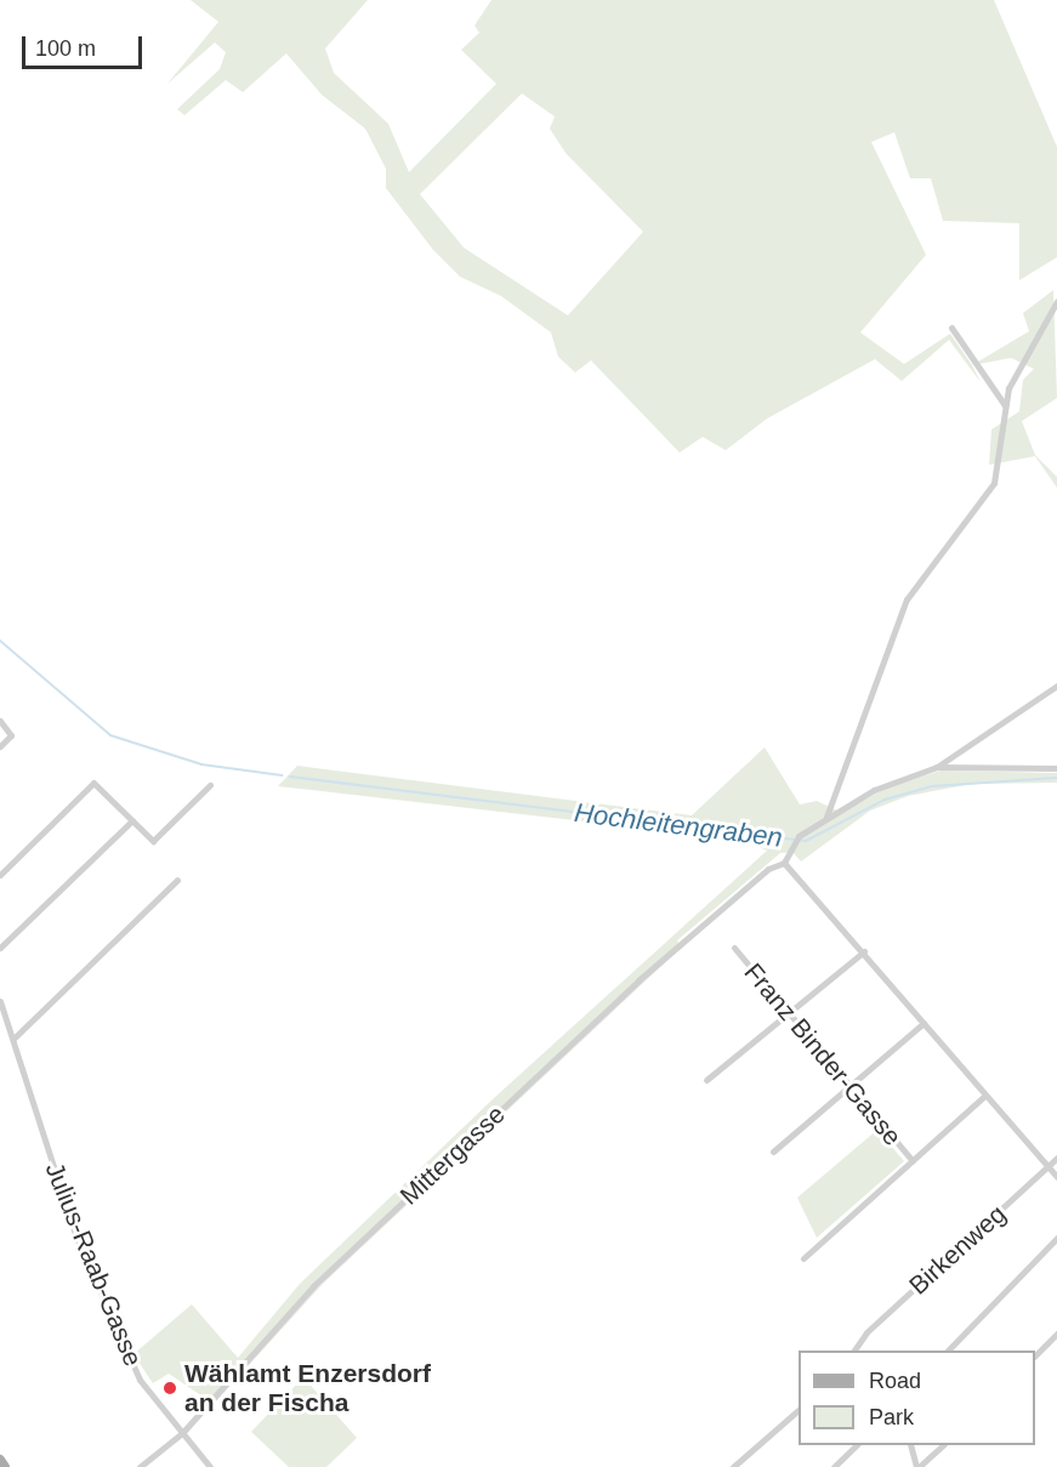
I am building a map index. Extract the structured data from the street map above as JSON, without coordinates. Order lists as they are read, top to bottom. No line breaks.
{"streets":{"street":["Franz Binder-Gasse","Mittergasse","Birkenweg","Julius-Raab-Gasse"]},"crossings":[["Mittergasse","Julius-Raab-Gasse"]],"water":["Hochleitengraben"],"places":["Wählamt Enzersdorf an der Fischa"],"legend":["Road","Park"],"scale_bar":"100 m"}
